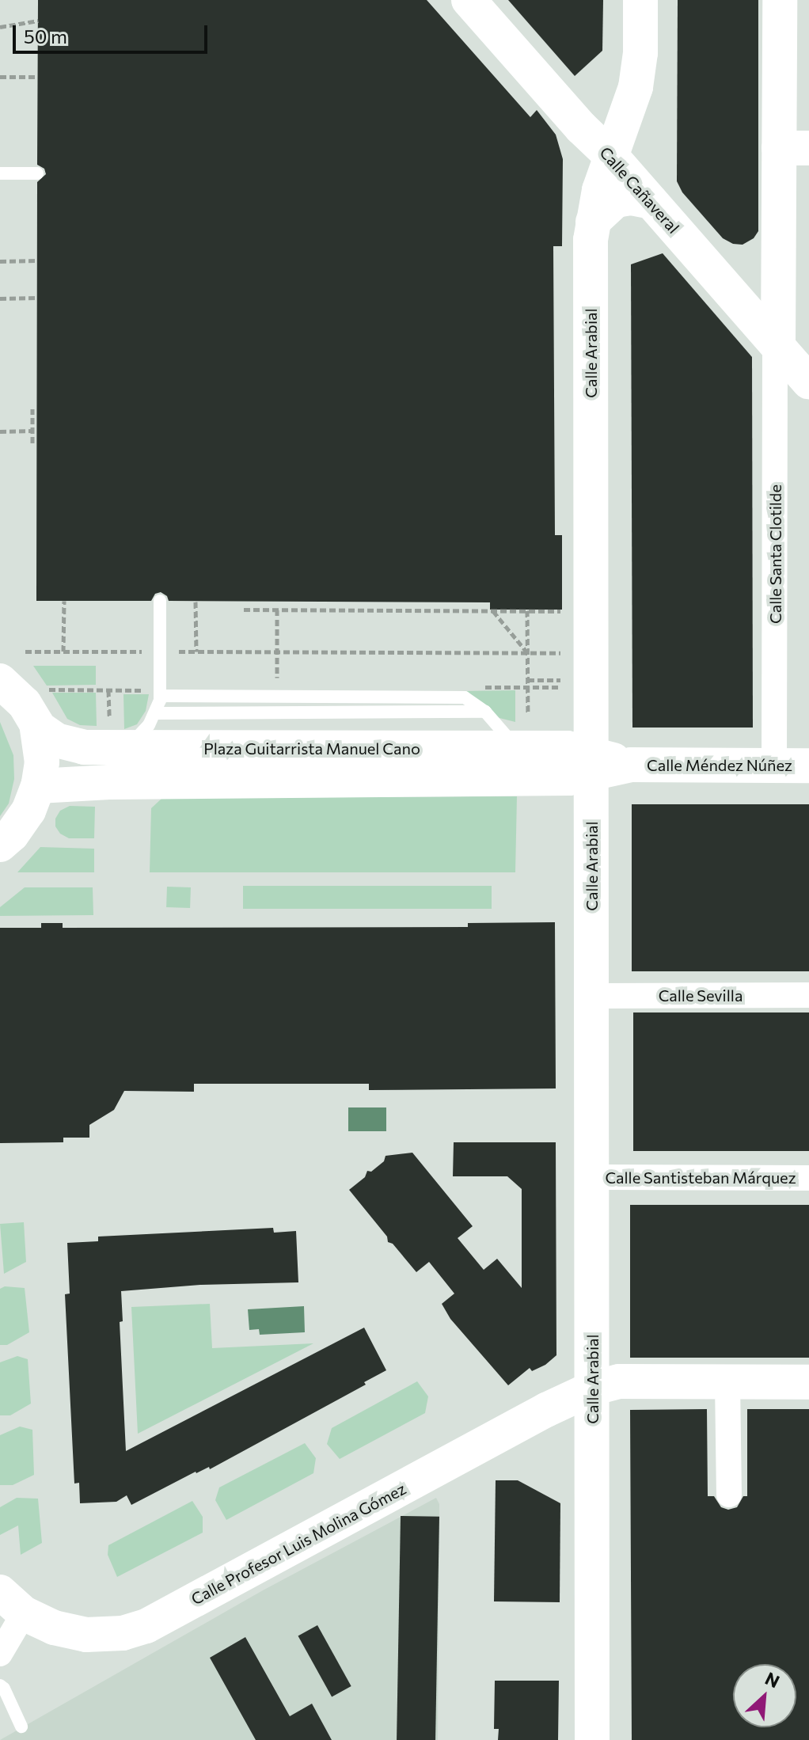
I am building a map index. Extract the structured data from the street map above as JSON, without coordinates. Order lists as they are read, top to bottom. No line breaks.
{"streets":{"main road":["Calle Cañaveral","Calle Arabial","Calle Santa Clotilde","Plaza Guitarrista Manuel Cano","Calle Méndez Núñez","Calle Profesor Luis Molina Gómez"],"street":["Calle Sevilla","Calle Santisteban Márquez"]},"crossings":[["Calle Cañaveral","Calle Arabial"],["Calle Cañaveral","Calle Santa Clotilde"],["Calle Arabial","Plaza Guitarrista Manuel Cano"],["Calle Arabial","Calle Méndez Núñez"],["Calle Arabial","Calle Sevilla"],["Calle Arabial","Calle Santisteban Márquez"],["Calle Arabial","Calle Profesor Luis Molina Gómez"],["Calle Santa Clotilde","Calle Méndez Núñez"],["Plaza Guitarrista Manuel Cano","Calle Méndez Núñez"]],"scale_bar":"50 m","north":"top right"}
